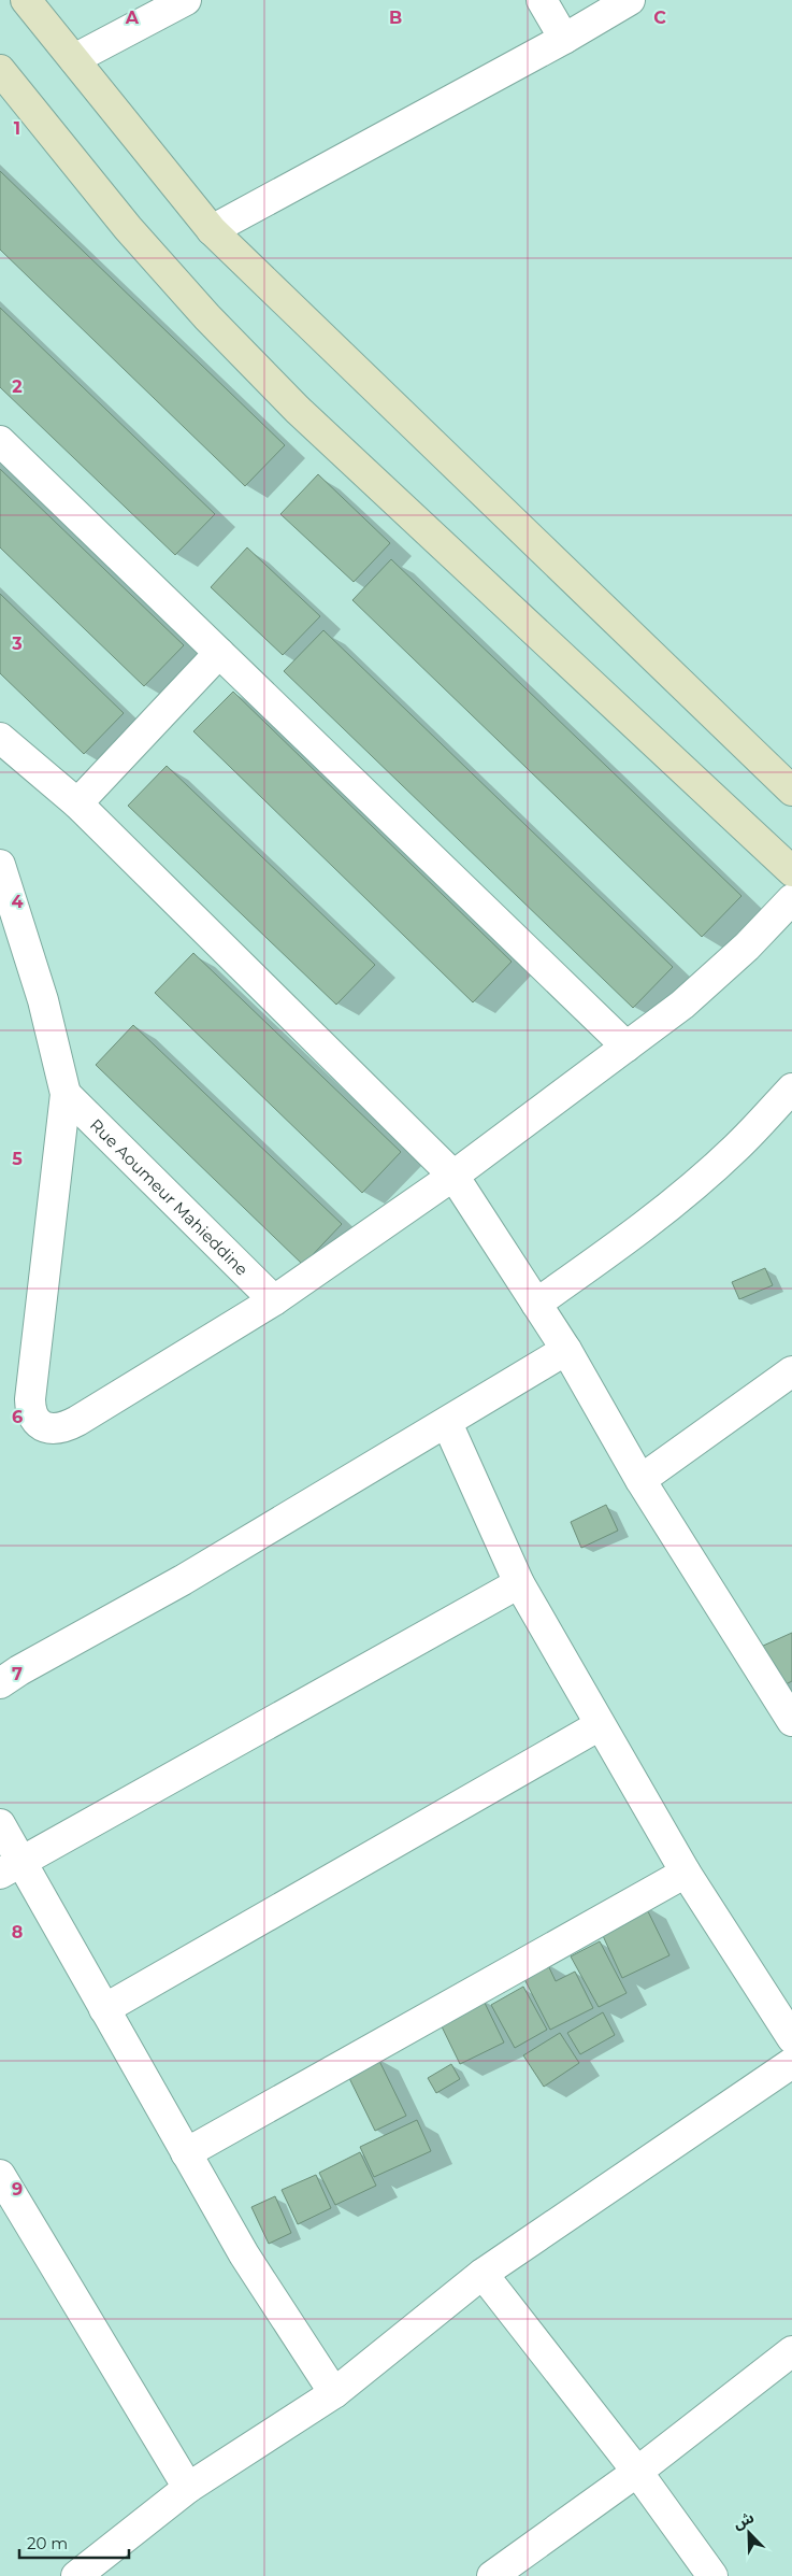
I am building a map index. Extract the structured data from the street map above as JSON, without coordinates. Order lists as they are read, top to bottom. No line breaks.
{"streets":{"street":["Rue Aoumeur Mahieddine"]},"scale_bar":"20 m","north":"top left","grid":{"columns":["A","B","C"],"rows":["1","2","3","4","5","6","7","8","9"]}}
